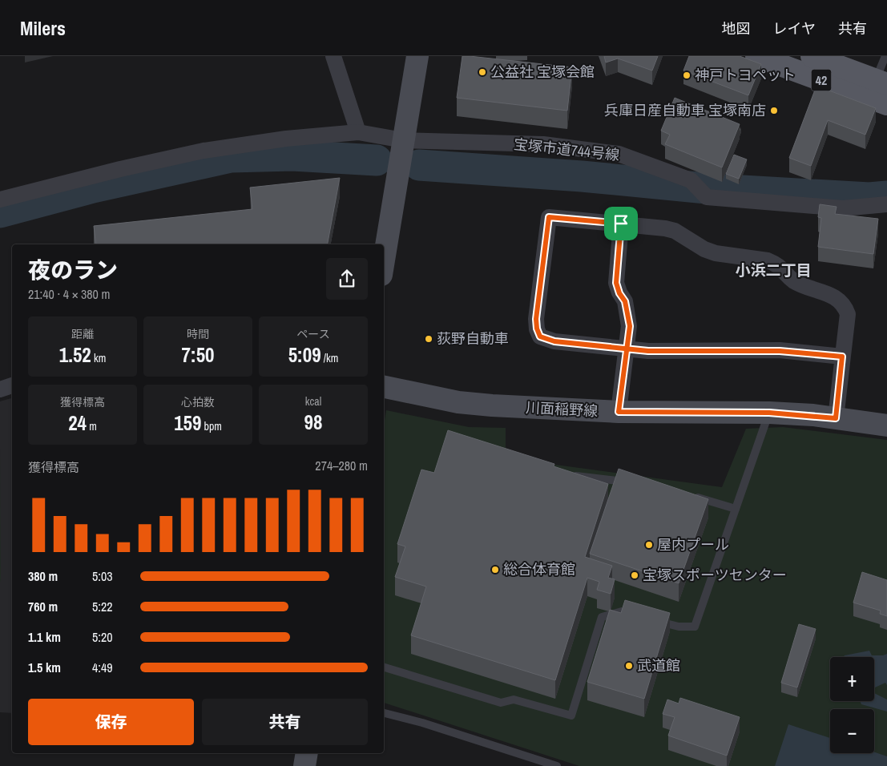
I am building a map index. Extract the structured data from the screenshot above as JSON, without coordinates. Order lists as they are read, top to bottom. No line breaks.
{"streets":{"main road":["42"],"street":["宝塚市道744号線","川面稲野線"]},"districts":["小浜二丁目"],"places":["公益社 宝塚会館","神戸トヨペット","兵庫日産自動車 宝塚南店","荻野自動車","屋内プール","総合体育館","宝塚スポーツセンター","武道館"],"page":{"header":"Milers","nav":["地図","レイヤ","共有"],"heading":["夜のラン","21:40 · 4 × 380 m"],"stats":[["距離","1.52 km"],["時間","7:50"],["ペース","5:09 /km"],["獲得標高","24 m"],["心拍数","159 bpm"],["kcal","98"]],"chart":["獲得標高","274–280 m"],"list":[{"name":"380 m","note":"5:03"},{"name":"760 m","note":"5:22"},{"name":"1.1 km","note":"5:20"},{"name":"1.5 km","note":"4:49"}],"map_buttons":["+","−"],"buttons":["保存","共有"]}}
